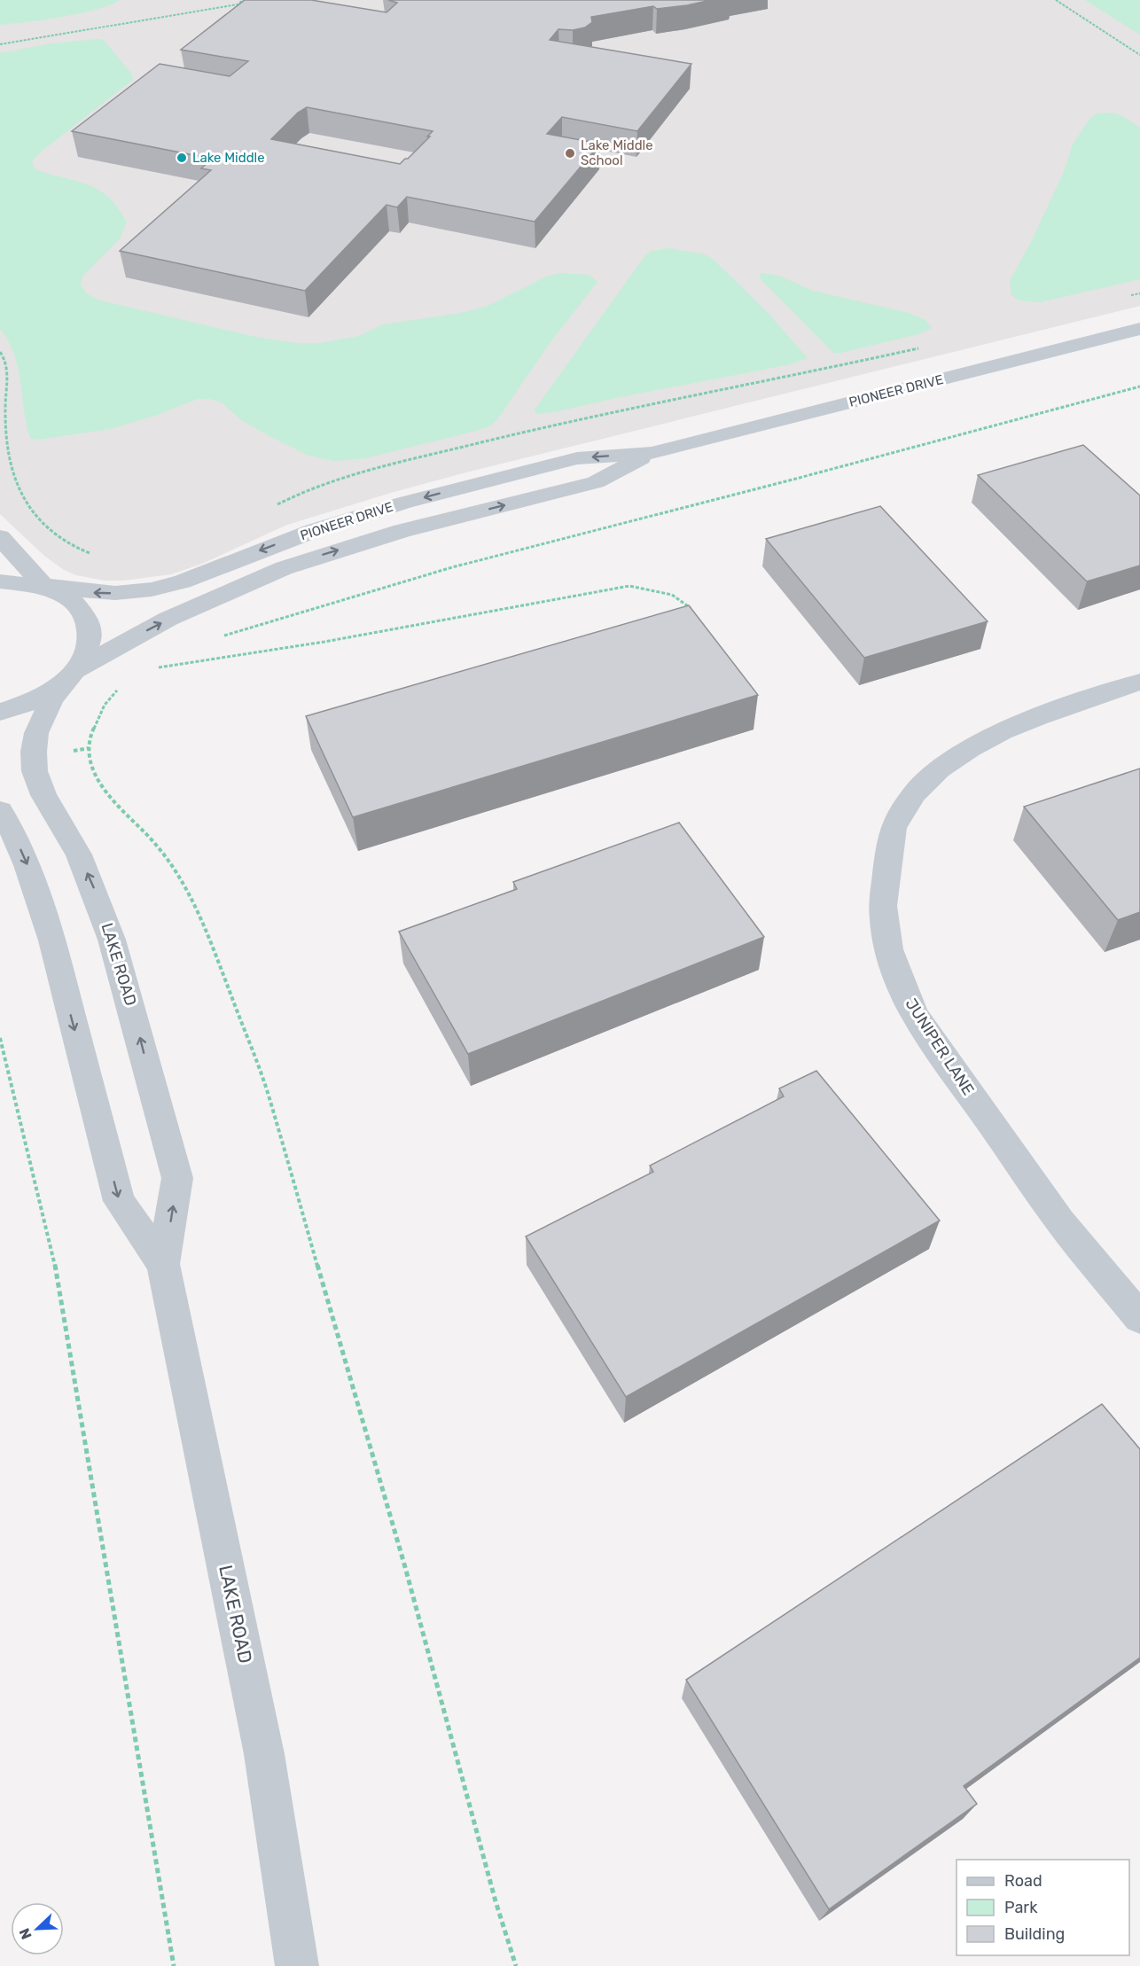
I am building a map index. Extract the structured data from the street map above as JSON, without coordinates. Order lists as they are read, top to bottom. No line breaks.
{"streets":{"street":["PIONEER DRIVE","LAKE ROAD","JUNIPER LANE"]},"crossings":[["PIONEER DRIVE","LAKE ROAD"]],"places":["Lake Middle School","Lake Middle"],"legend":["Road","Park","Building"],"north":"bottom left"}
